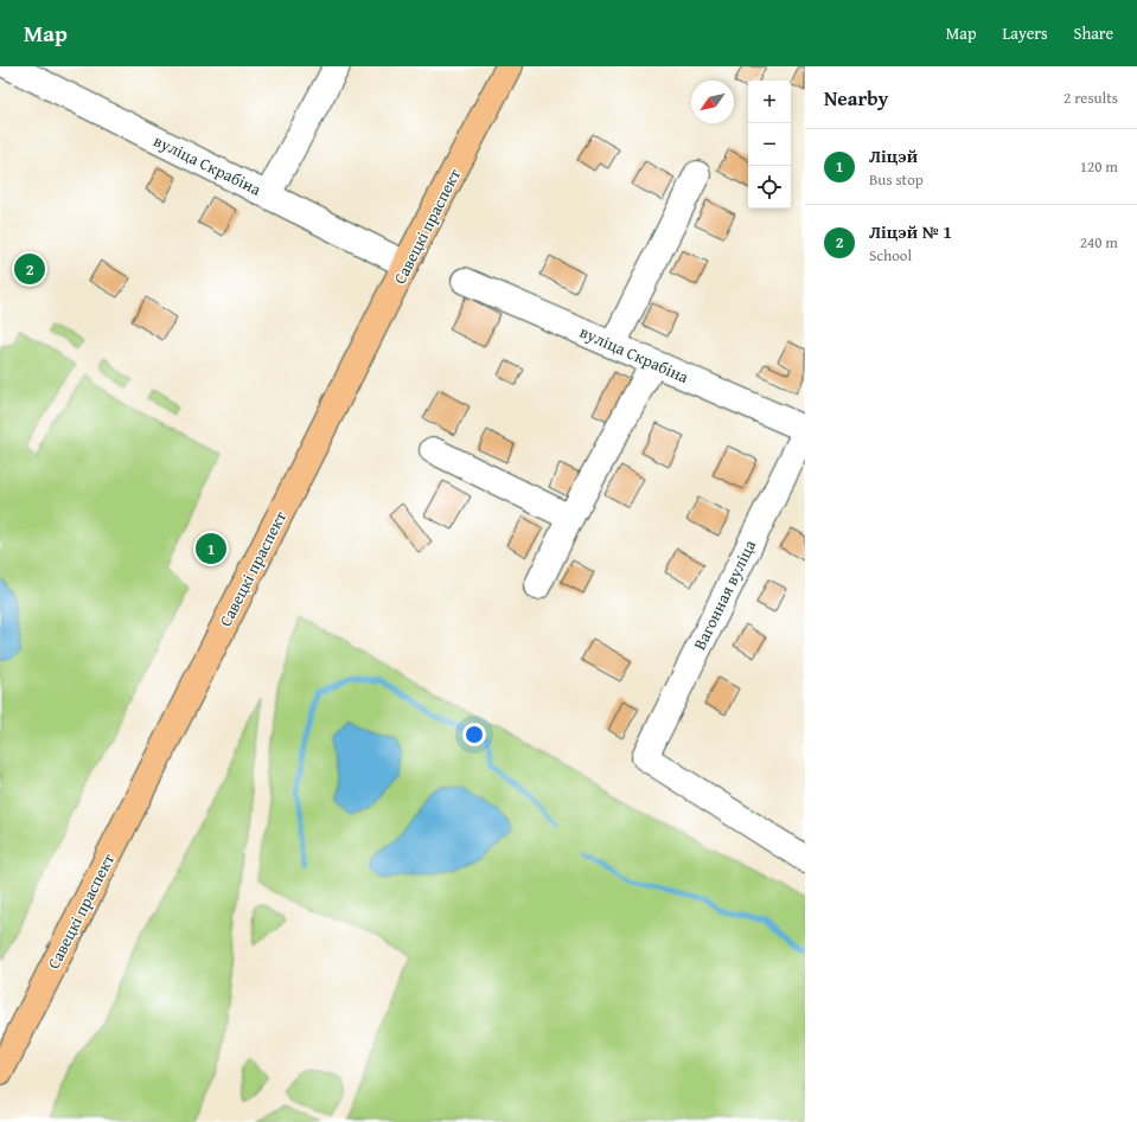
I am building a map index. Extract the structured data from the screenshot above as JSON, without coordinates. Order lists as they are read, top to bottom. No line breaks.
{"streets":{"main road":["Савецкі праспект"],"street":["вуліца Скрабіна","Вагонная вуліца"]},"crossings":[["вуліца Скрабіна","Савецкі праспект"],["вуліца Скрабіна","Вагонная вуліца"]],"north":"bottom left","page":{"header":"Map","nav":["Map","Layers","Share"],"heading":["Nearby","2 results"],"map_buttons":["+","−"],"list":[{"mark":"1","name":"Ліцэй","note":"Bus stop","value":"120 m"},{"mark":"2","name":"Ліцэй № 1","note":"School","value":"240 m"}],"pins":["2","1"]}}
